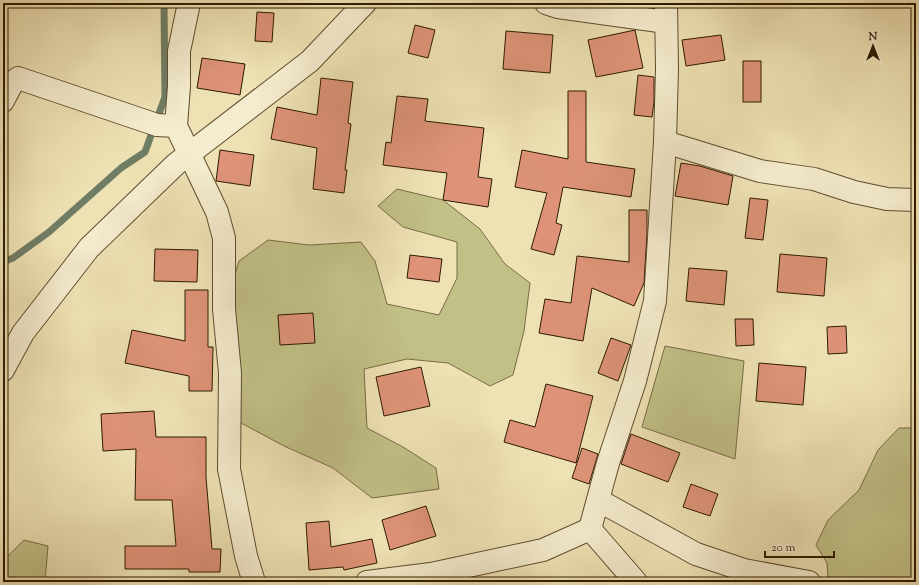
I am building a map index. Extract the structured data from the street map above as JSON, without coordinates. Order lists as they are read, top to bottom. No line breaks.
{"scale_bar":"20 m","north":"top"}
